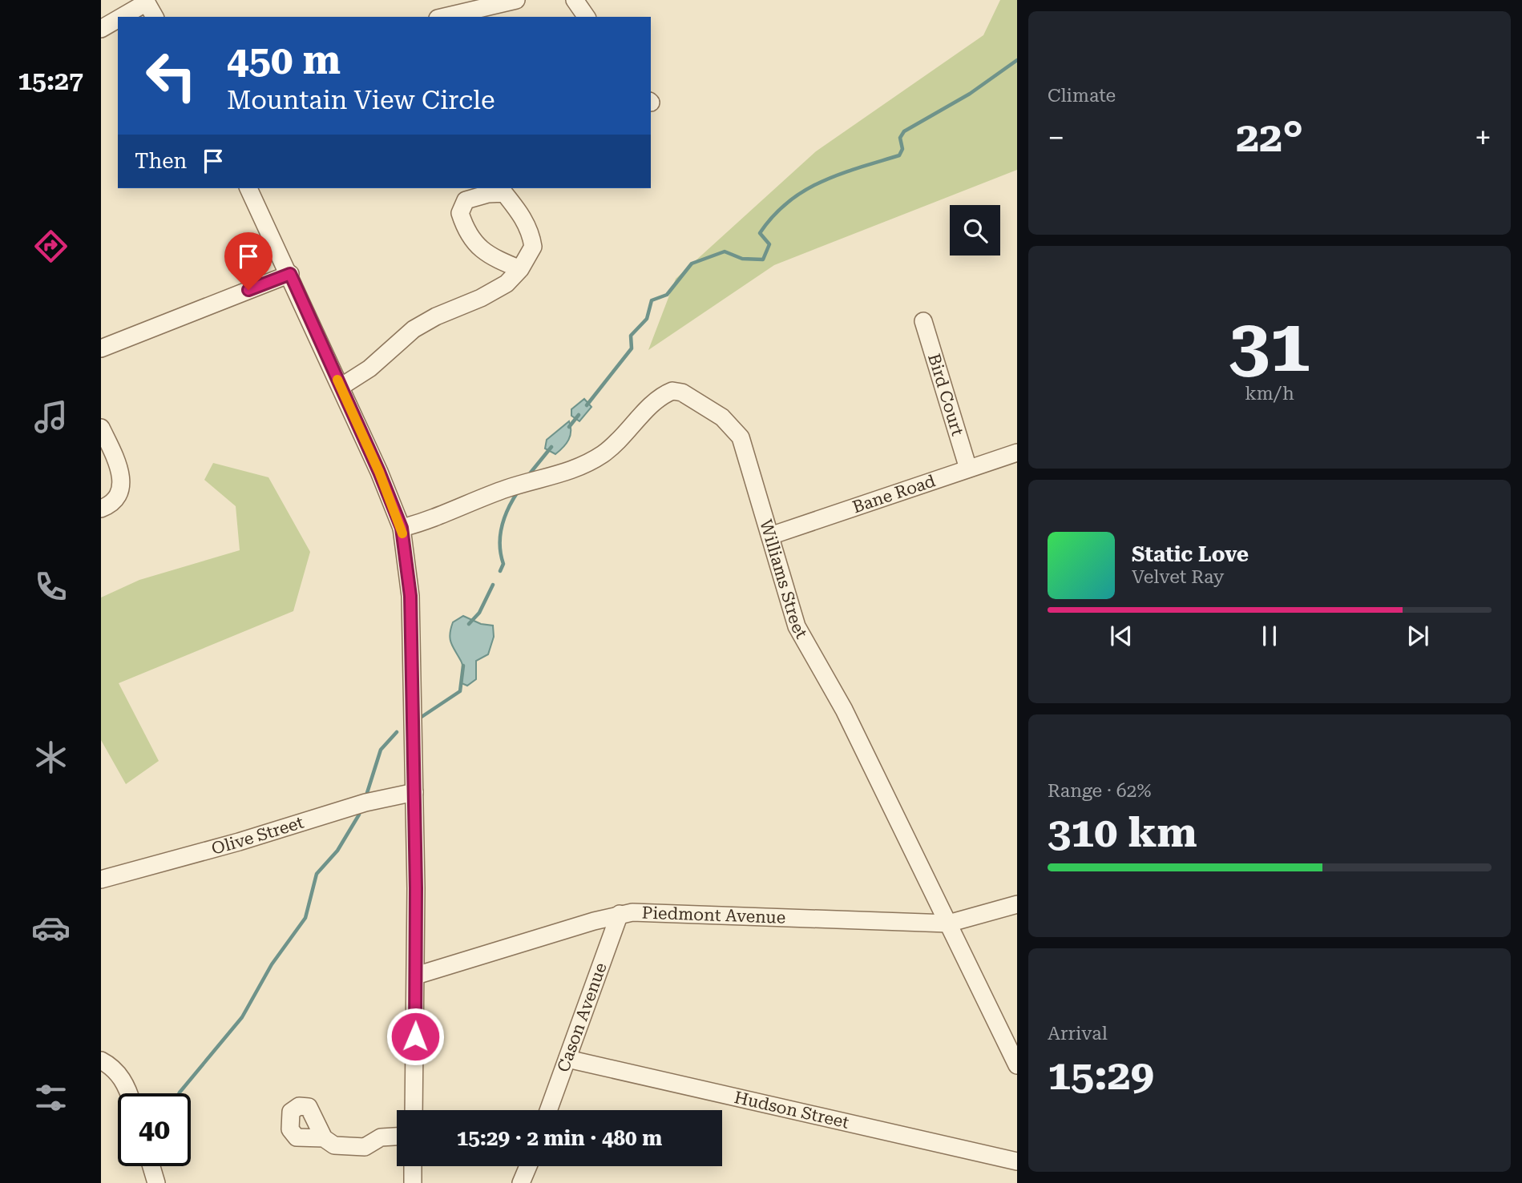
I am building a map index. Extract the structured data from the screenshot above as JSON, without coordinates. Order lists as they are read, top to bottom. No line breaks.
{"streets":{"street":["Bird Court","Bane Road","Williams Street","Olive Street","Piedmont Avenue","Cason Avenue","Hudson Street"]},"crossings":[["Bird Court","Bane Road"],["Bane Road","Williams Street"],["Williams Street","Piedmont Avenue"],["Piedmont Avenue","Cason Avenue"],["Cason Avenue","Hudson Street"]],"page":{"tabs":"15:27","tile":["Climate",["31","km/h"],["Range · 62%","310 km"],["Arrival","15:29"]],"turn":["450 m","Mountain View Circle"],"heat":["−","22°","+"],"then":"Then","song":["Static Love","Velvet Ray"],"limit":"40","trip":"15:29 · 2 min · 480 m"}}
